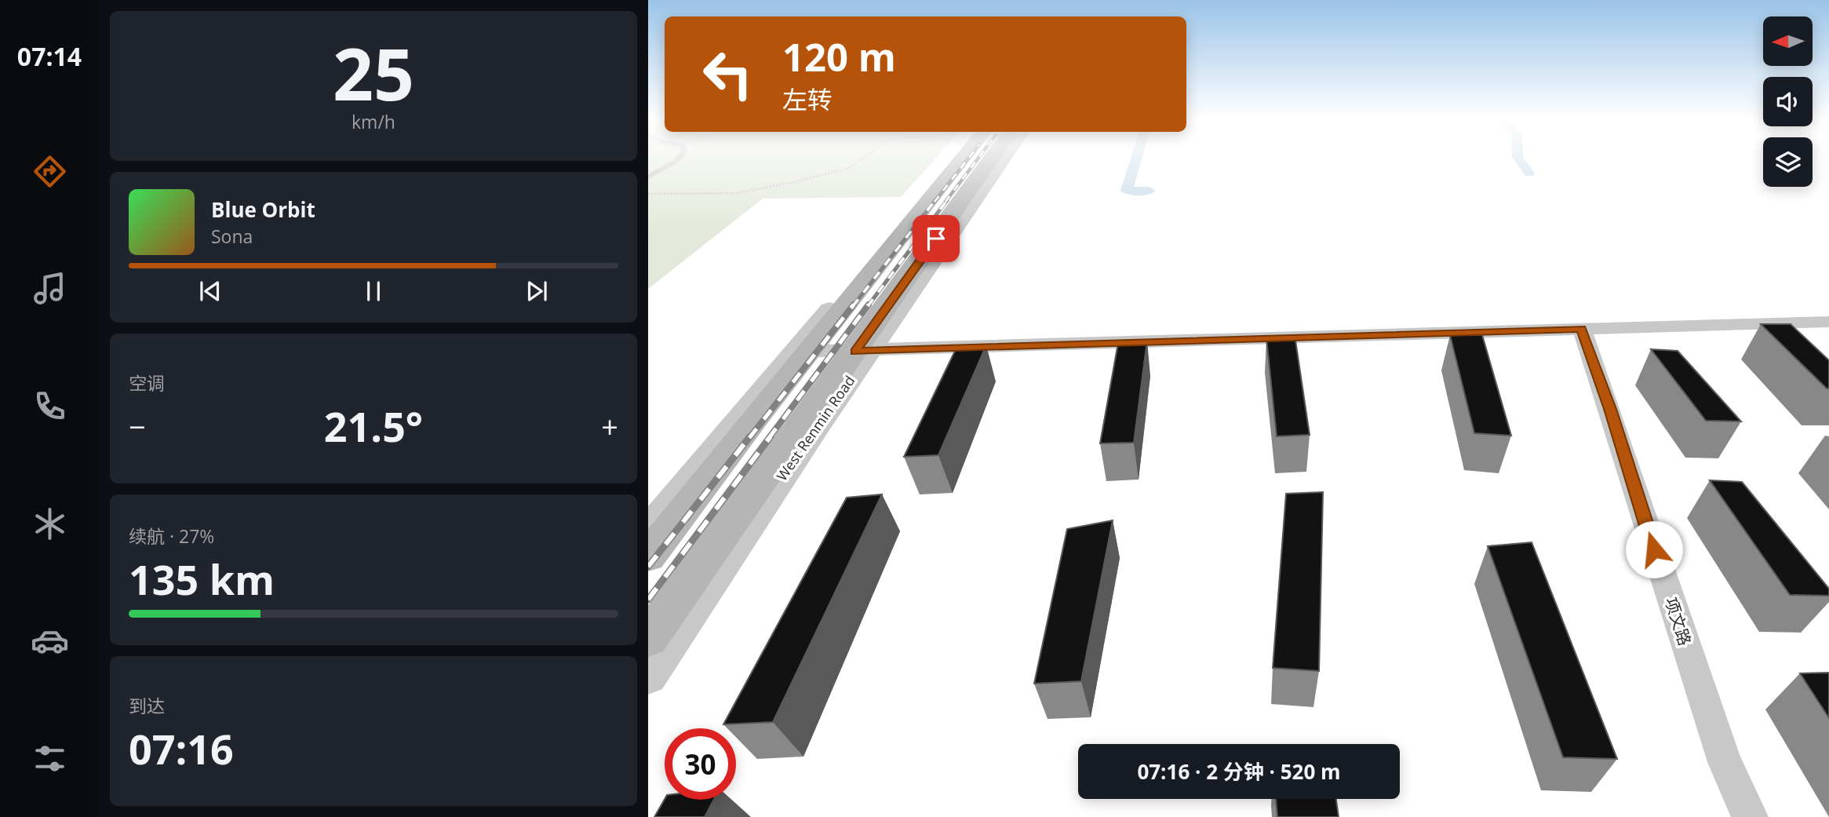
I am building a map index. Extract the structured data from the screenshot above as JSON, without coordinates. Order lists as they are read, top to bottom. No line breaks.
{"streets":{"main road":["West Renmin Road"],"street":["项文路"]},"north":"left","page":{"tabs":"07:14","tile":[["25","km/h"],"空调",["续航 · 27%","135 km"],["到达","07:16"]],"turn":["120 m","左转"],"song":["Blue Orbit","Sona"],"heat":["−","21.5°","+"],"limit":"30","trip":"07:16 · 2 分钟 · 520 m"}}
